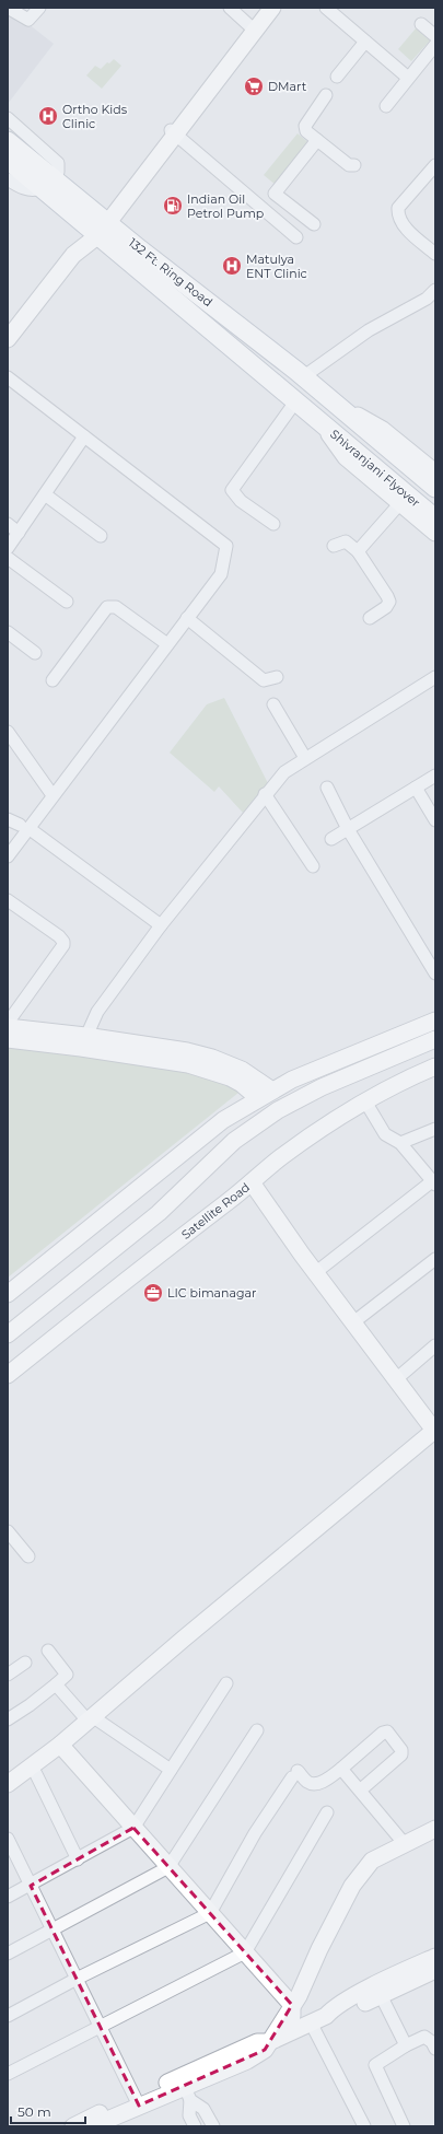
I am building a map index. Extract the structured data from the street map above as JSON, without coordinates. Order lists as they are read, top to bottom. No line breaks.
{"streets":{"main road":["132 Ft. Ring Road","Shivranjani Flyover"],"street":["Satellite Road"]},"crossings":[["132 Ft. Ring Road","Shivranjani Flyover"]],"places":{"supermarket":["DMart"],"hospital":["Ortho Kids Clinic","Matulya ENT Clinic"],"fuel station":["Indian Oil Petrol Pump"],"office":["LIC bimanagar"]},"scale_bar":"50 m"}
